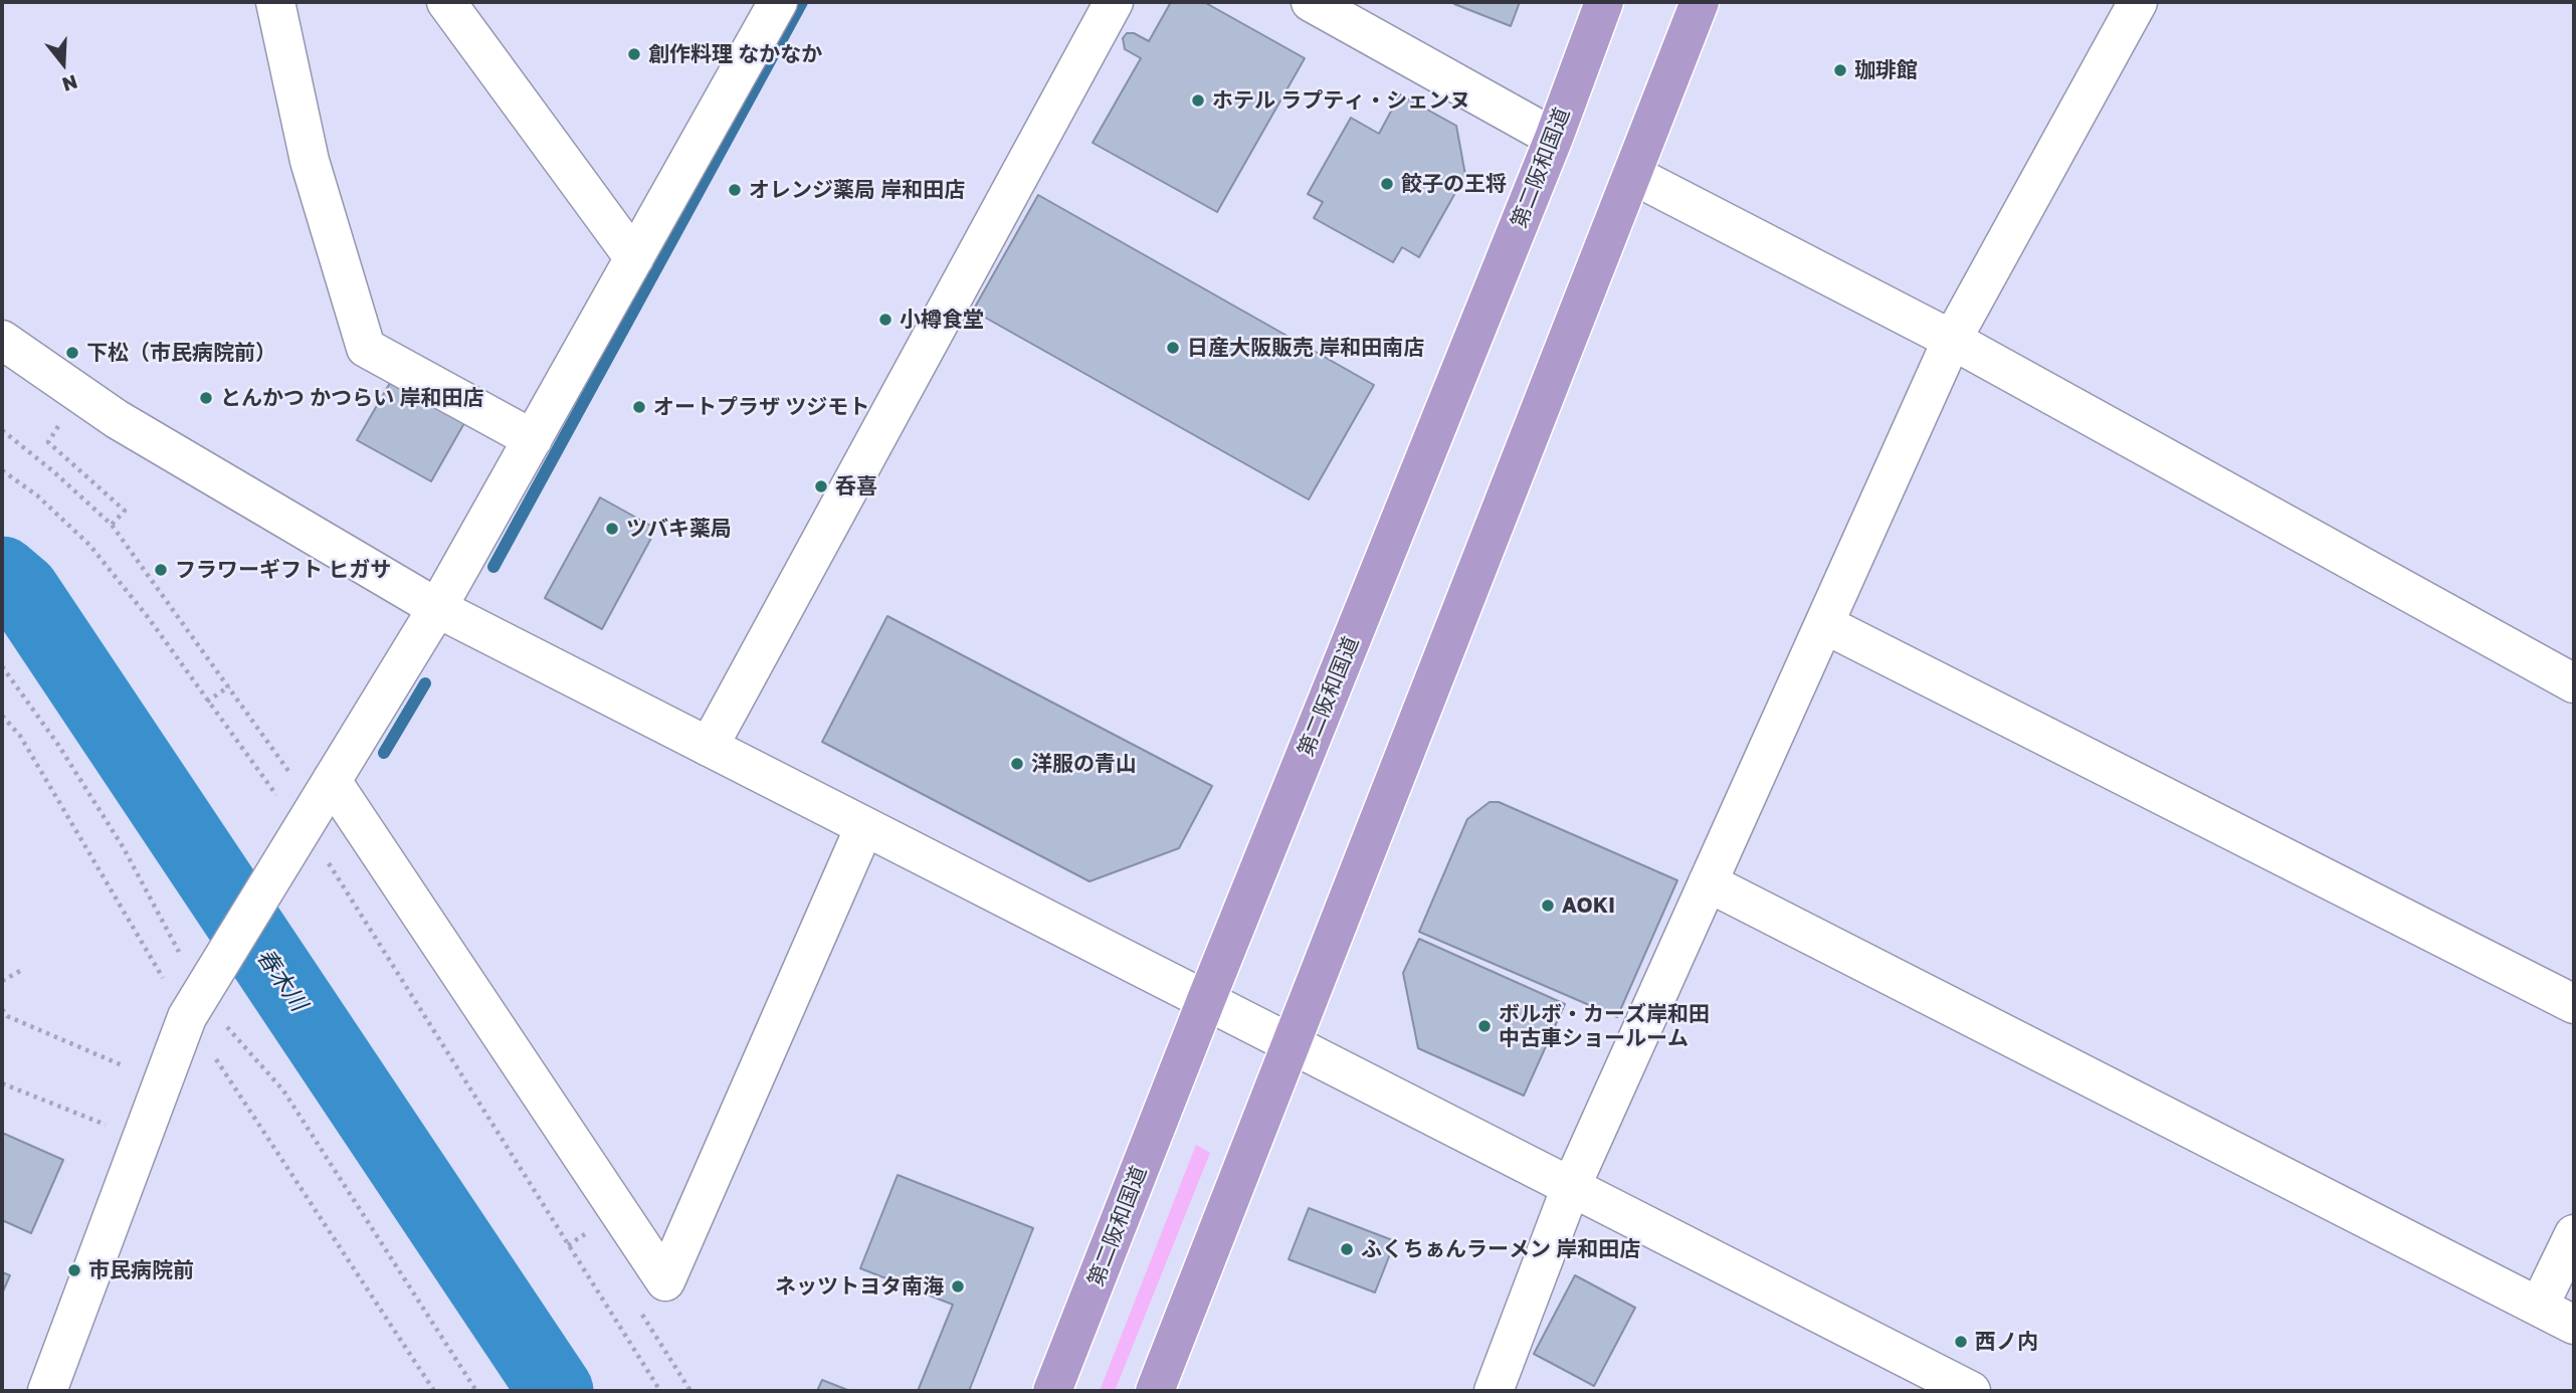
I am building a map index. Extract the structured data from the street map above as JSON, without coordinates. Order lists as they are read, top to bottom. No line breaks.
{"streets":{"highway":["第二阪和国道"]},"water":["春木川"],"places":["創作料理 なかなか","珈琲館","ホテル ラプティ・シェンヌ","餃子の王将","オレンジ薬局 岸和田店","小樽食堂","日産大阪販売 岸和田南店","下松（市民病院前）","とんかつ かつらい 岸和田店","オートプラザ ツジモト","呑喜","ツバキ薬局","フラワーギフト ヒガサ","洋服の青山","AOKI","ボルボ・カーズ岸和田 中古車ショールーム","ふくちぁんラーメン 岸和田店","市民病院前","ネッツトヨタ南海","西ノ内"],"north":"bottom"}
